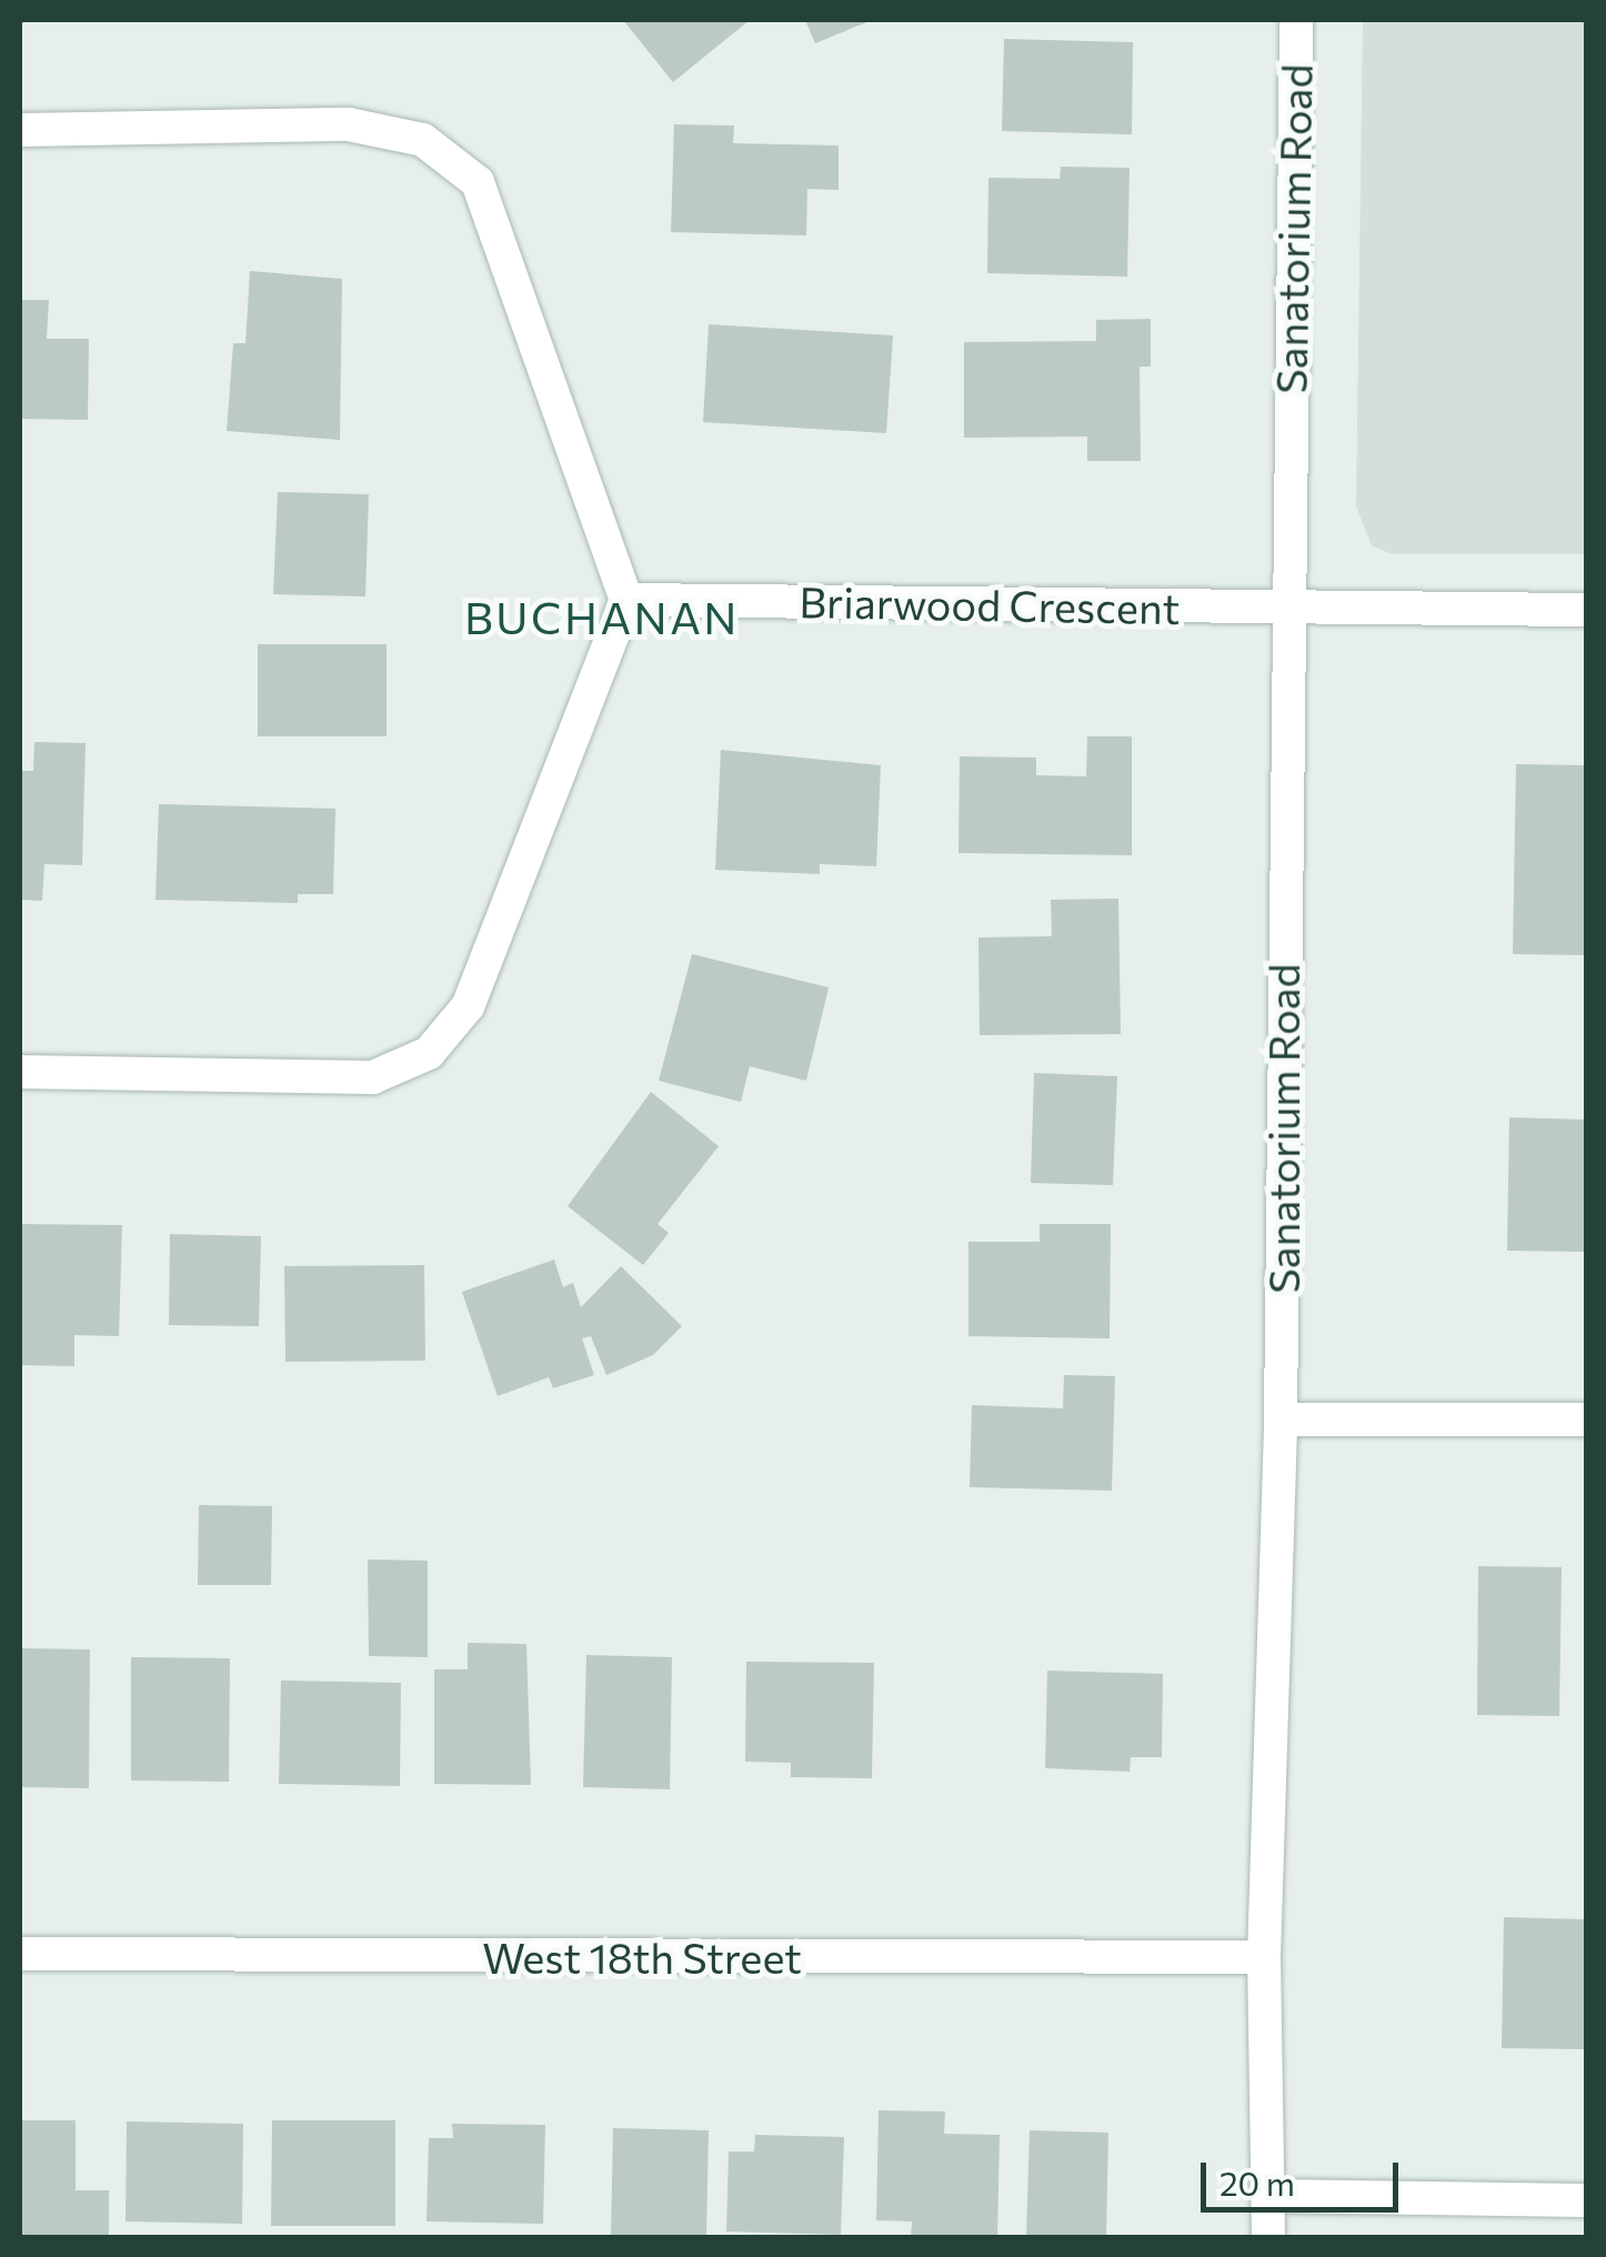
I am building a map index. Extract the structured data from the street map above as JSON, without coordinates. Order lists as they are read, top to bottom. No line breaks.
{"streets":{"street":["Sanatorium Road","Briarwood Crescent","West 18th Street"]},"crossings":[["Sanatorium Road","Briarwood Crescent"],["Sanatorium Road","West 18th Street"]],"districts":["BUCHANAN"],"scale_bar":"20 m"}
